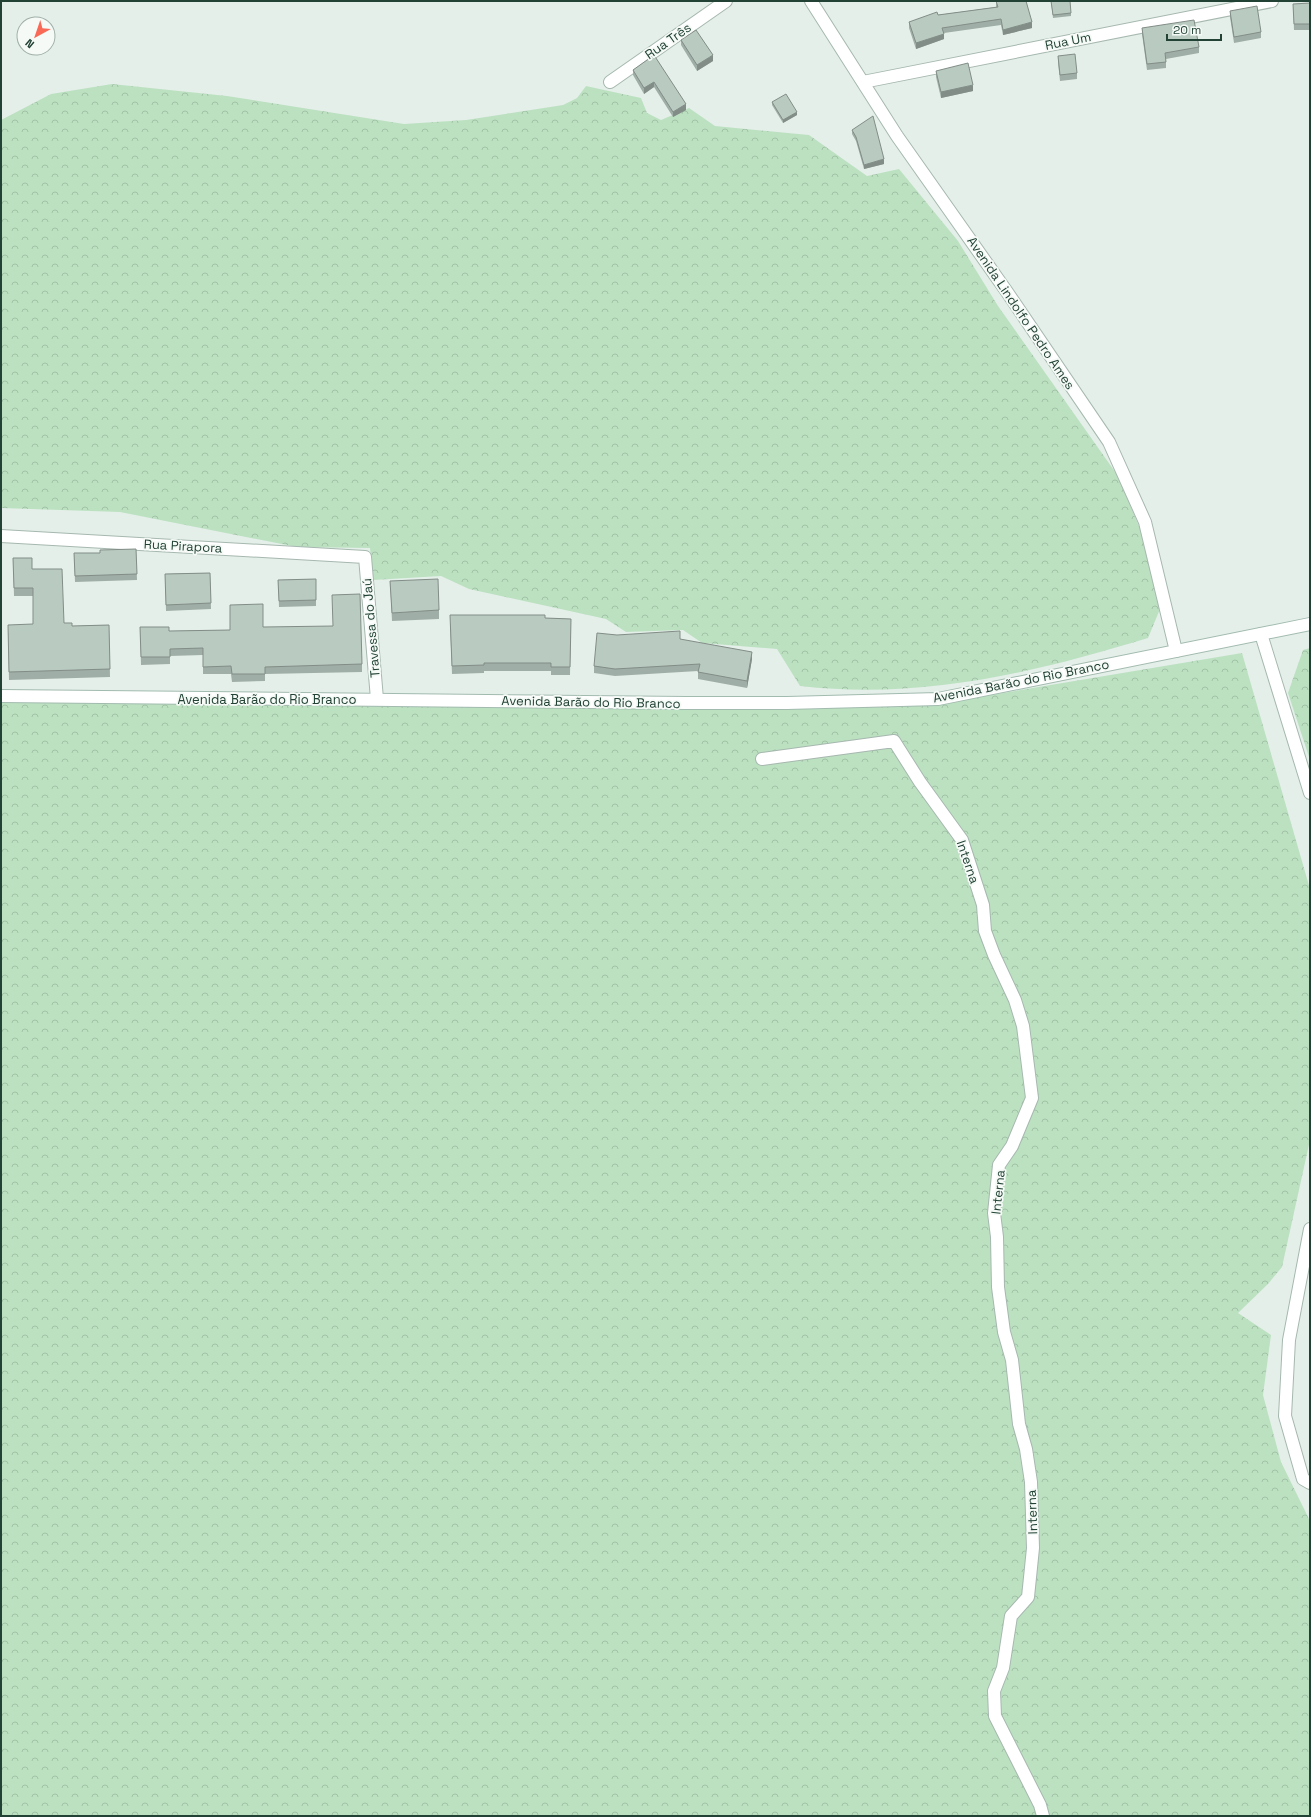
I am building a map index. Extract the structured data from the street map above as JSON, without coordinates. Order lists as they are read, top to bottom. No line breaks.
{"streets":{"street":["Rua Três","Rua Um","Avenida Lindolfo Pedro Ames","Rua Pirapora","Travessa do Jaú","Avenida Barão do Rio Branco","Interna"]},"crossings":[["Rua Um","Avenida Lindolfo Pedro Ames"],["Avenida Lindolfo Pedro Ames","Avenida Barão do Rio Branco"],["Rua Pirapora","Travessa do Jaú"],["Travessa do Jaú","Avenida Barão do Rio Branco"]],"scale_bar":"20 m","north":"bottom left"}
